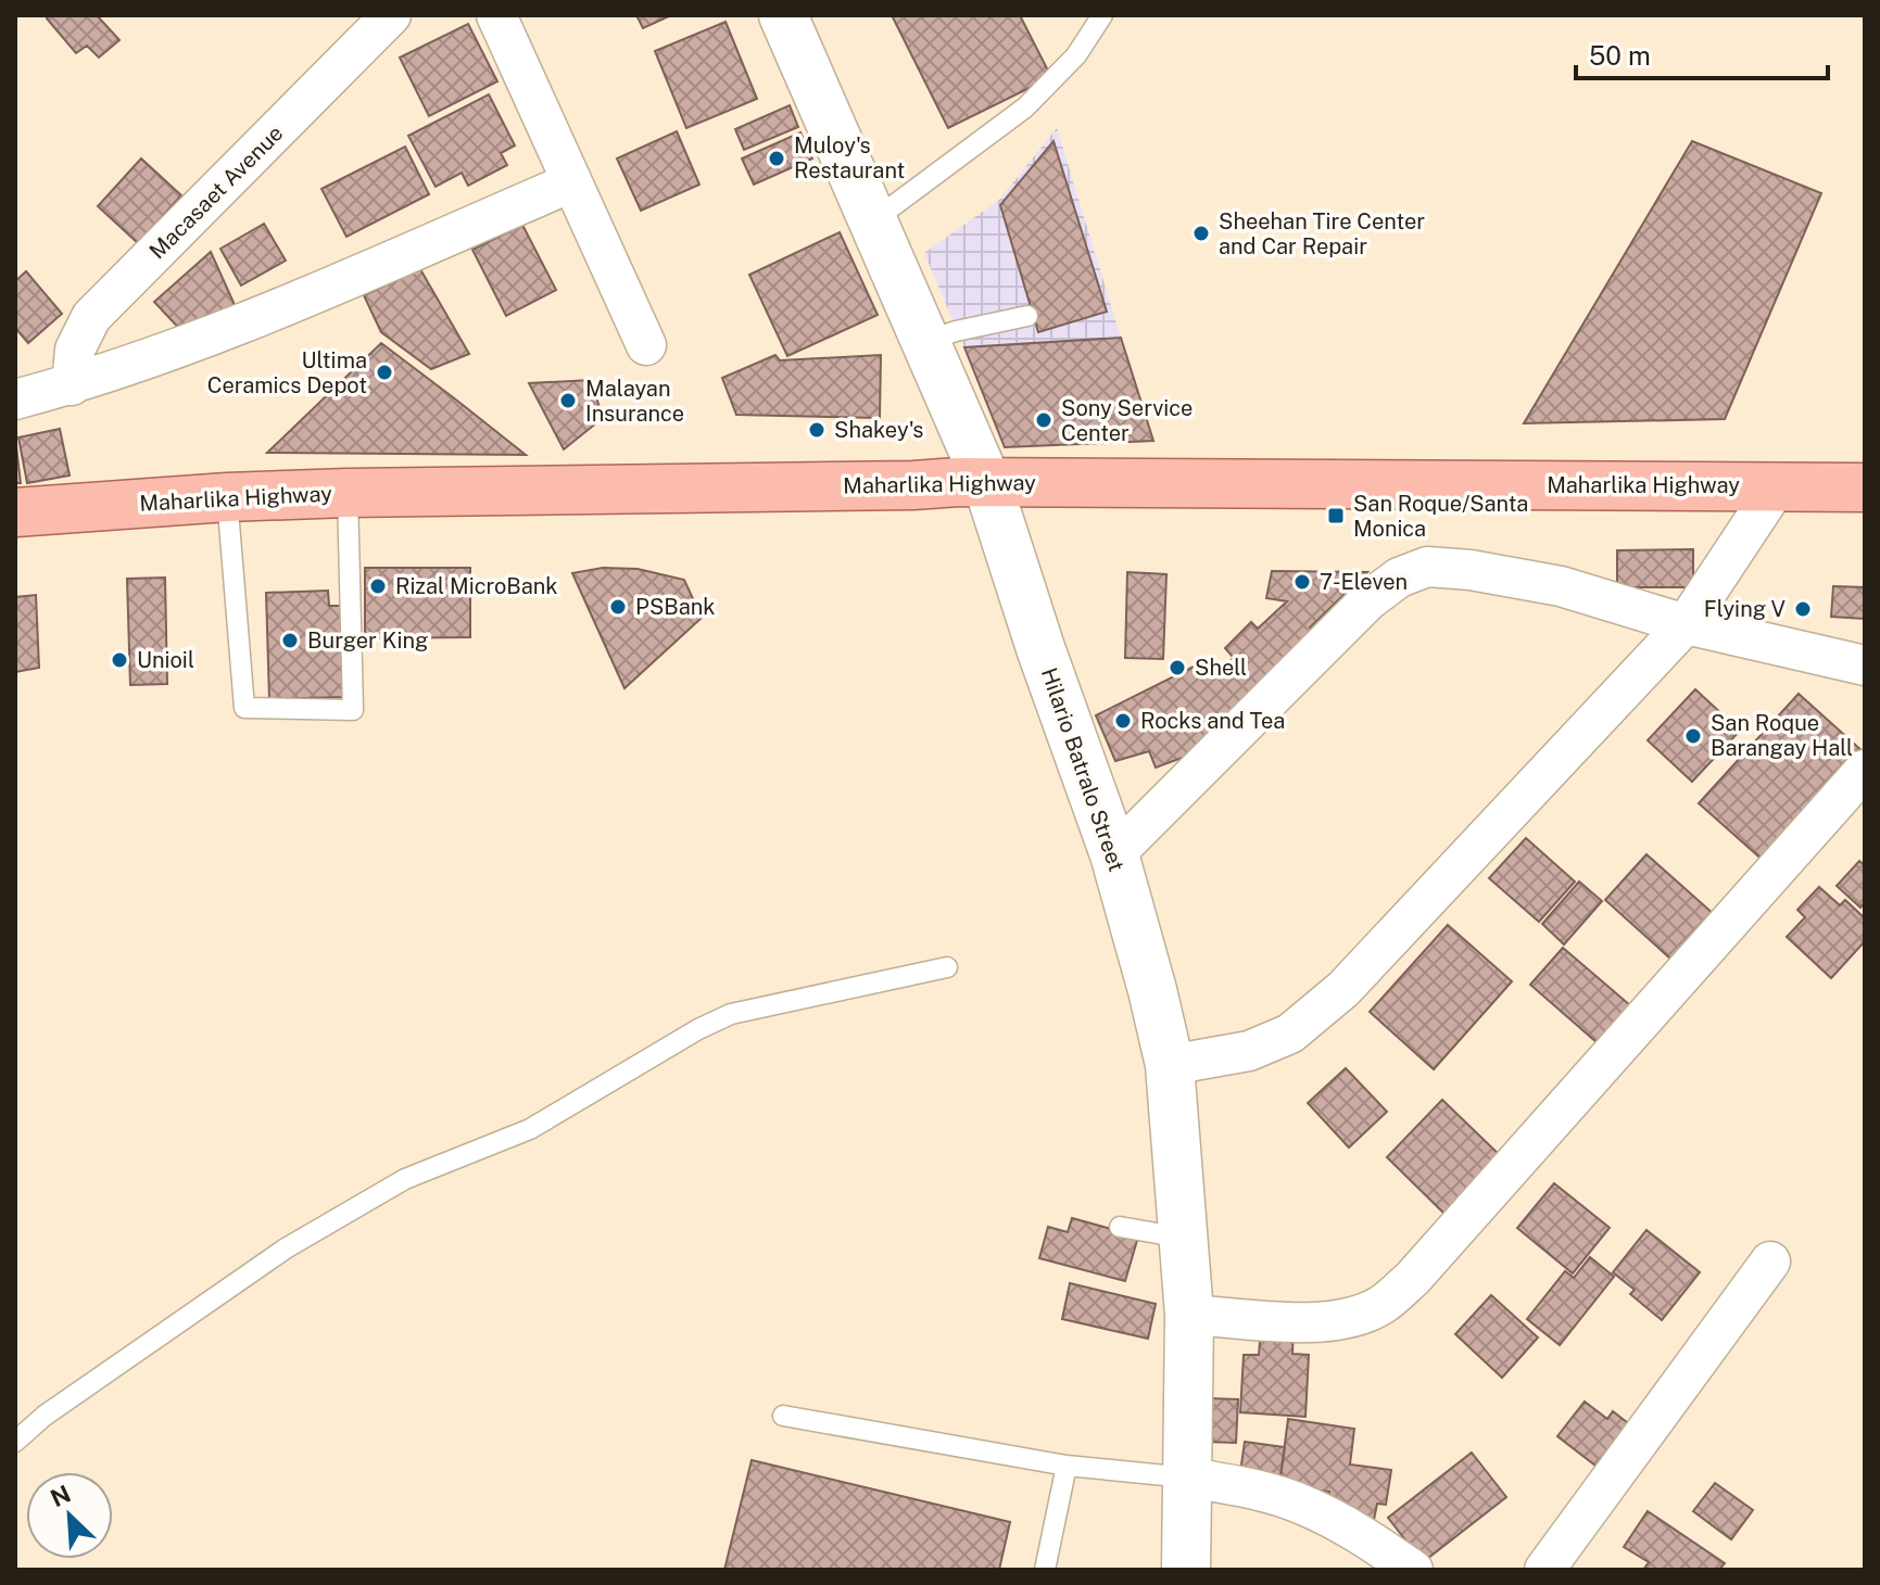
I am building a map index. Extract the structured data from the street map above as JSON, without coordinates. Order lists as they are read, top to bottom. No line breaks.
{"streets":{"main road":["Maharlika Highway"],"street":["Macasaet Avenue","Hilario Batralo Street"]},"crossings":[["Maharlika Highway","Hilario Batralo Street"]],"places":{"other":["Muloy's Restaurant","Sheehan Tire Center and Car Repair","Ultima Ceramics Depot","Malayan Insurance","Sony Service Center","Shakey's","7-Eleven","Rizal MicroBank","PSBank","Flying V","Burger King","Unioil","Shell","Rocks and Tea","San Roque Barangay Hall"],"transit":["San Roque/Santa Monica"]},"scale_bar":"50 m","north":"top left"}
